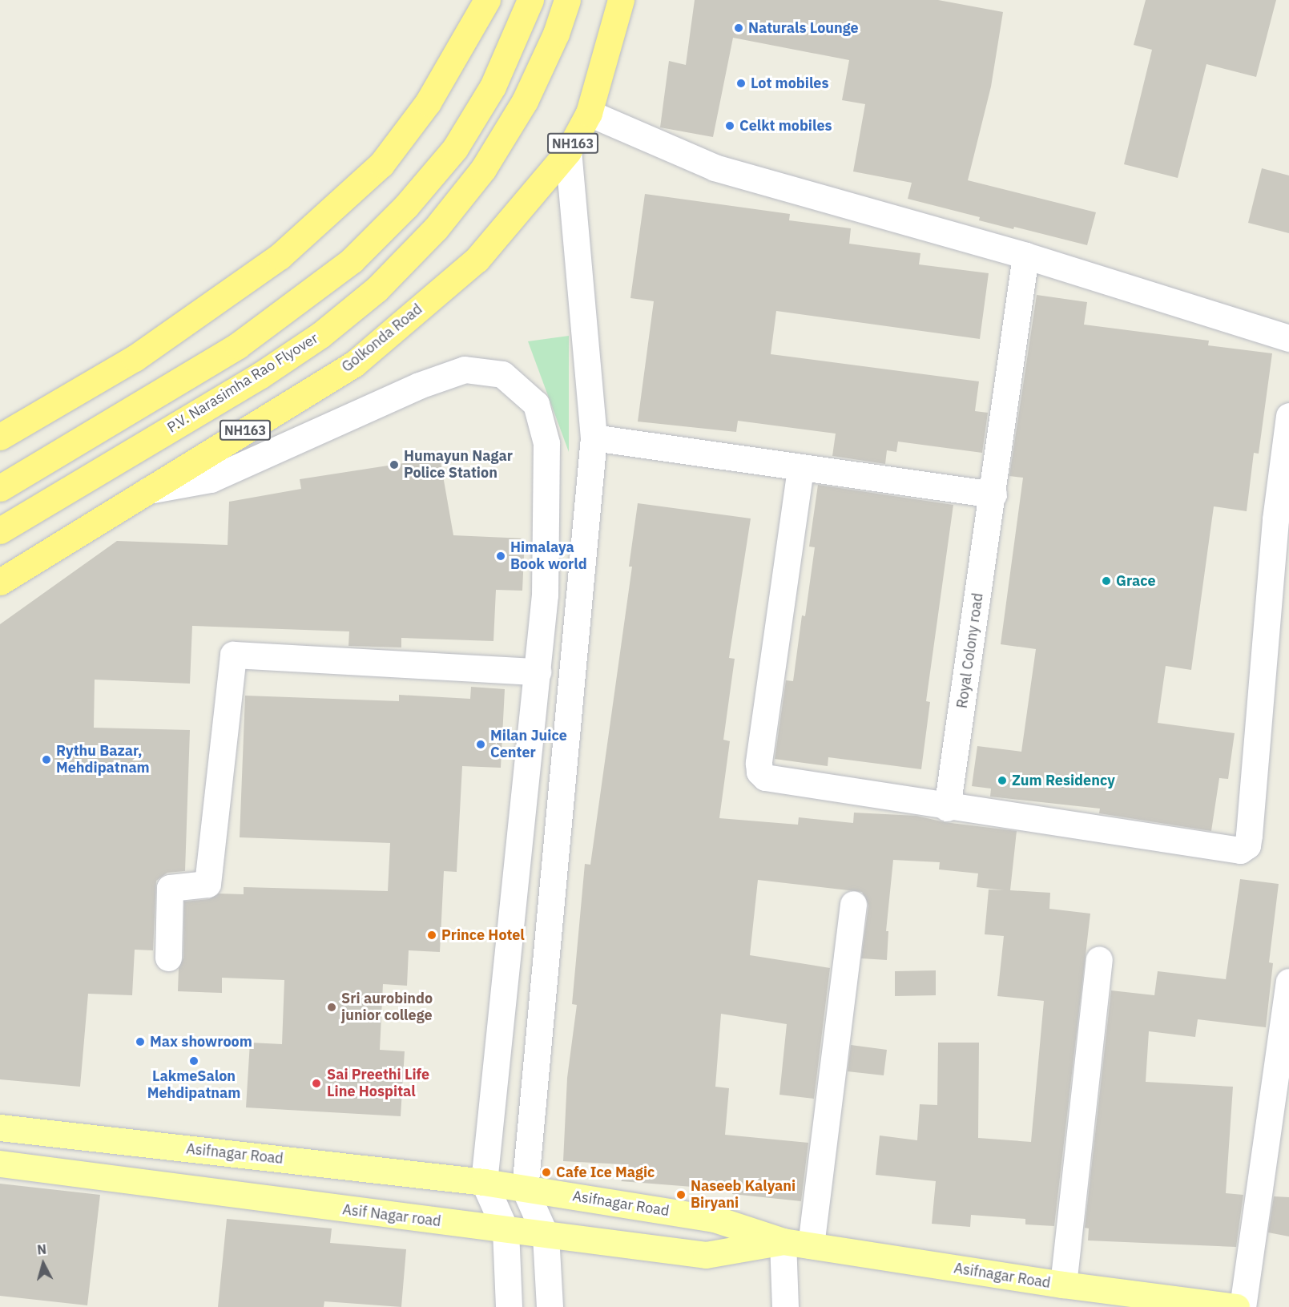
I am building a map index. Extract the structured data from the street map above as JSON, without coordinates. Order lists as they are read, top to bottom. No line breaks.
{"streets":{"highway":["NH163","Golkonda Road","P.V. Narasimha Rao Flyover"],"main road":["Asifnagar Road","Asif Nagar road"],"street":["Royal Colony road"]},"crossings":[["Asifnagar Road","Asif Nagar road"]],"places":["Naturals Lounge","Lot mobiles","Celkt mobiles","Humayun Nagar Police Station","Himalaya Book world","Grace","Milan Juice Center","Rythu Bazar, Mehdipatnam","Zum Residency","Prince Hotel","Sri aurobindo junior college","Max showroom","LakmeSalon Mehdipatnam","Sai Preethi Life Line Hospital","Cafe Ice Magic","Naseeb Kalyani Biryani"],"north":"top"}
